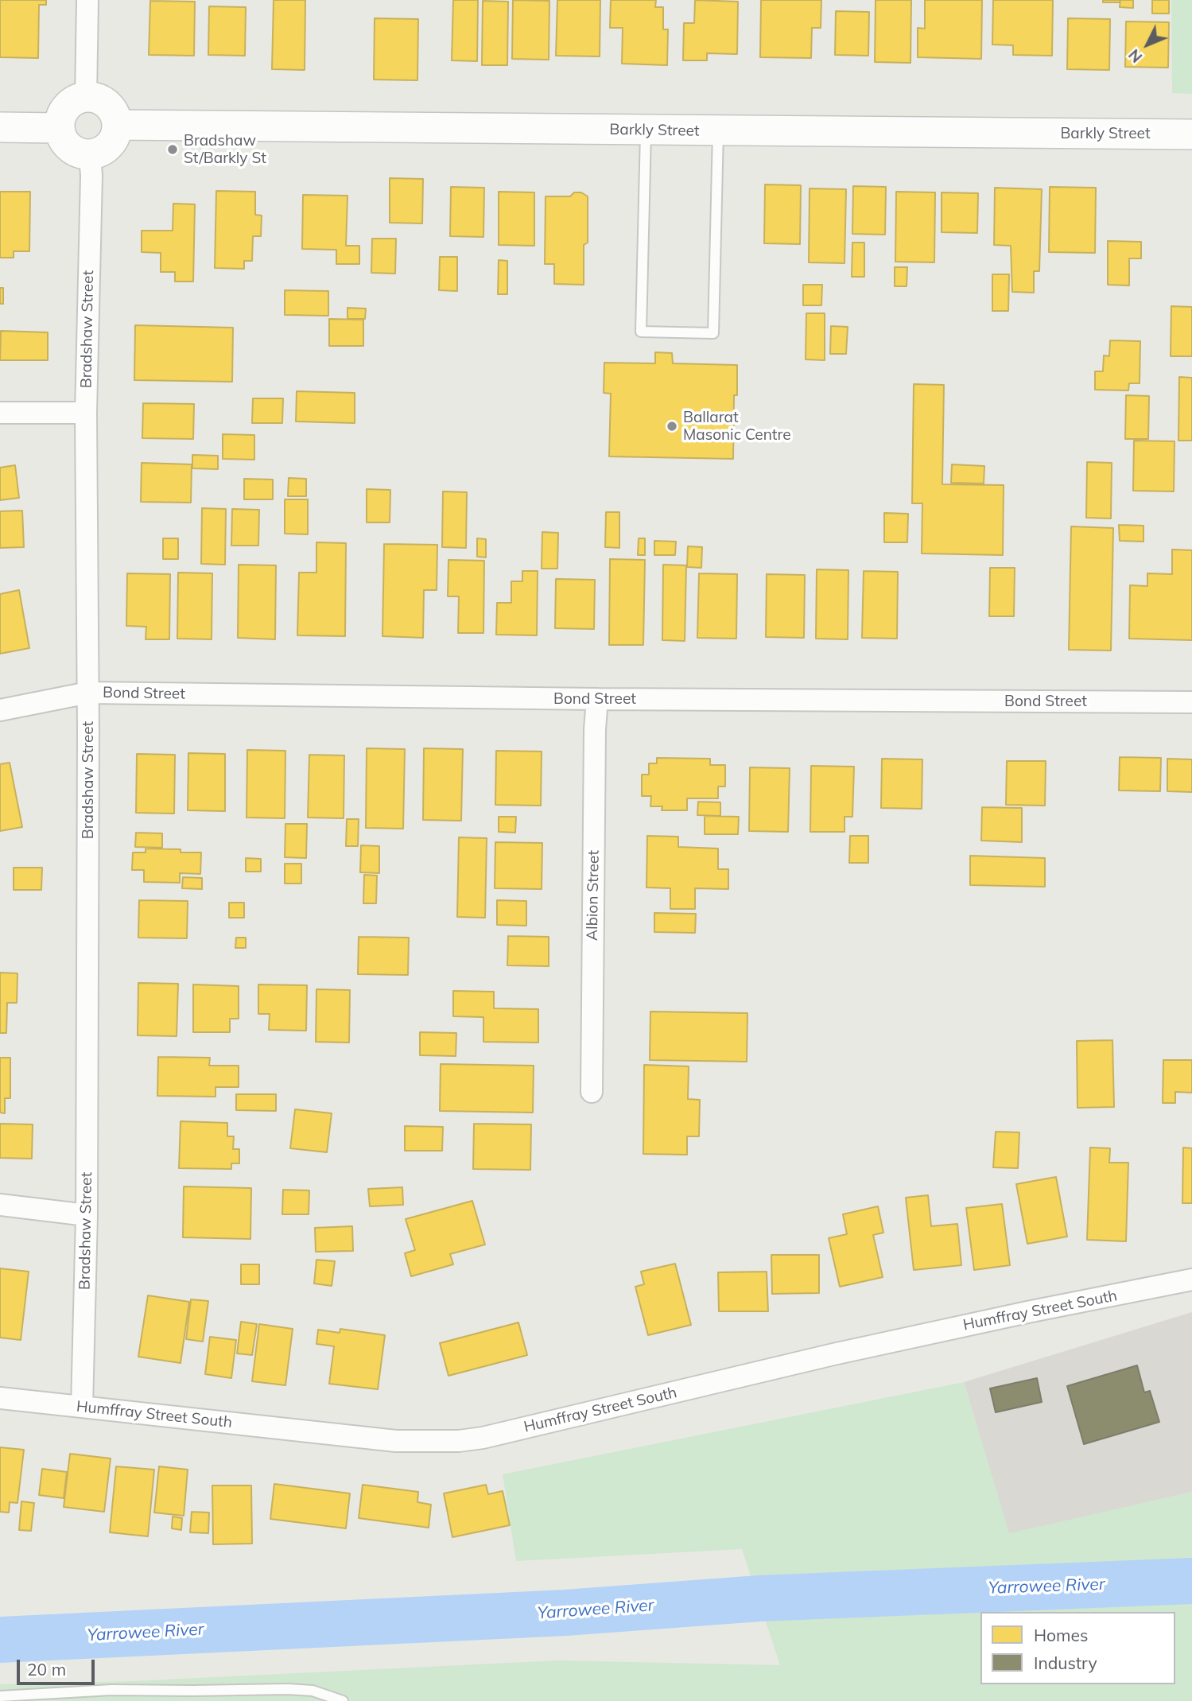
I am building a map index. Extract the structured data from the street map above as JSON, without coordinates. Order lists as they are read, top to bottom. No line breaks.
{"streets":{"main road":["Barkly Street"],"street":["Bradshaw Street","Bond Street","Albion Street","Humffray Street South"]},"crossings":[["Barkly Street","Bradshaw Street"],["Bradshaw Street","Bond Street"],["Bradshaw Street","Humffray Street South"],["Bond Street","Albion Street"]],"water":["Yarrowee River"],"places":["Bradshaw St/Barkly St","Ballarat Masonic Centre"],"legend":["Homes","Industry"],"scale_bar":"20 m","north":"bottom left"}
